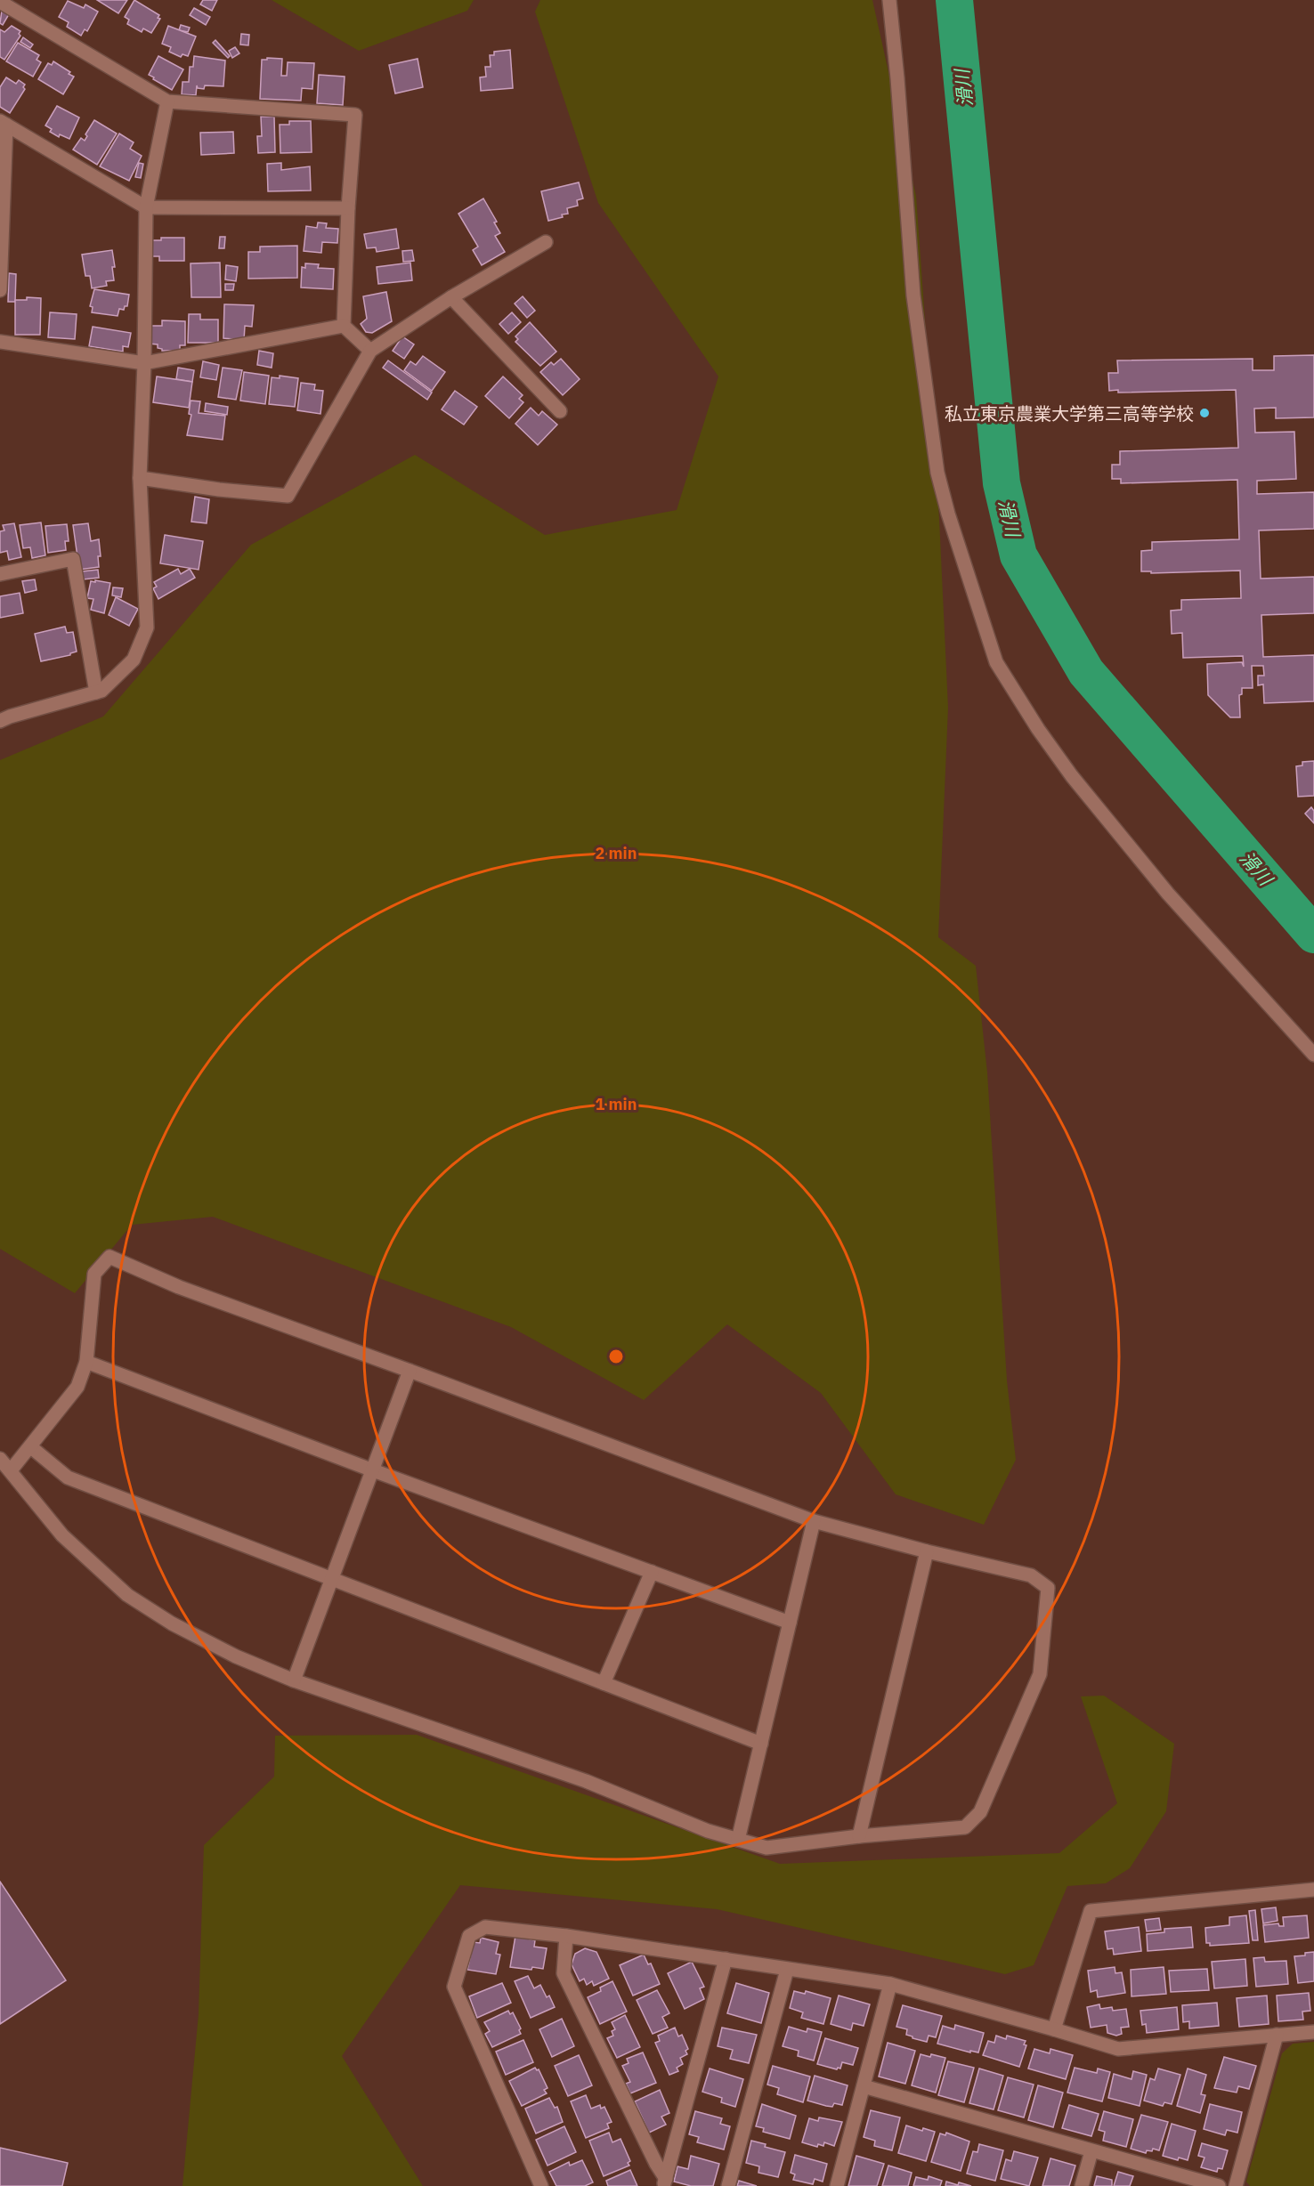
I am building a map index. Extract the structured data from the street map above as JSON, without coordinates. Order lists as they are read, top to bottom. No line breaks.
{"water":["滑川"],"places":["私立東京農業大学第三高等学校"],"rings":["2 min","1 min"]}
